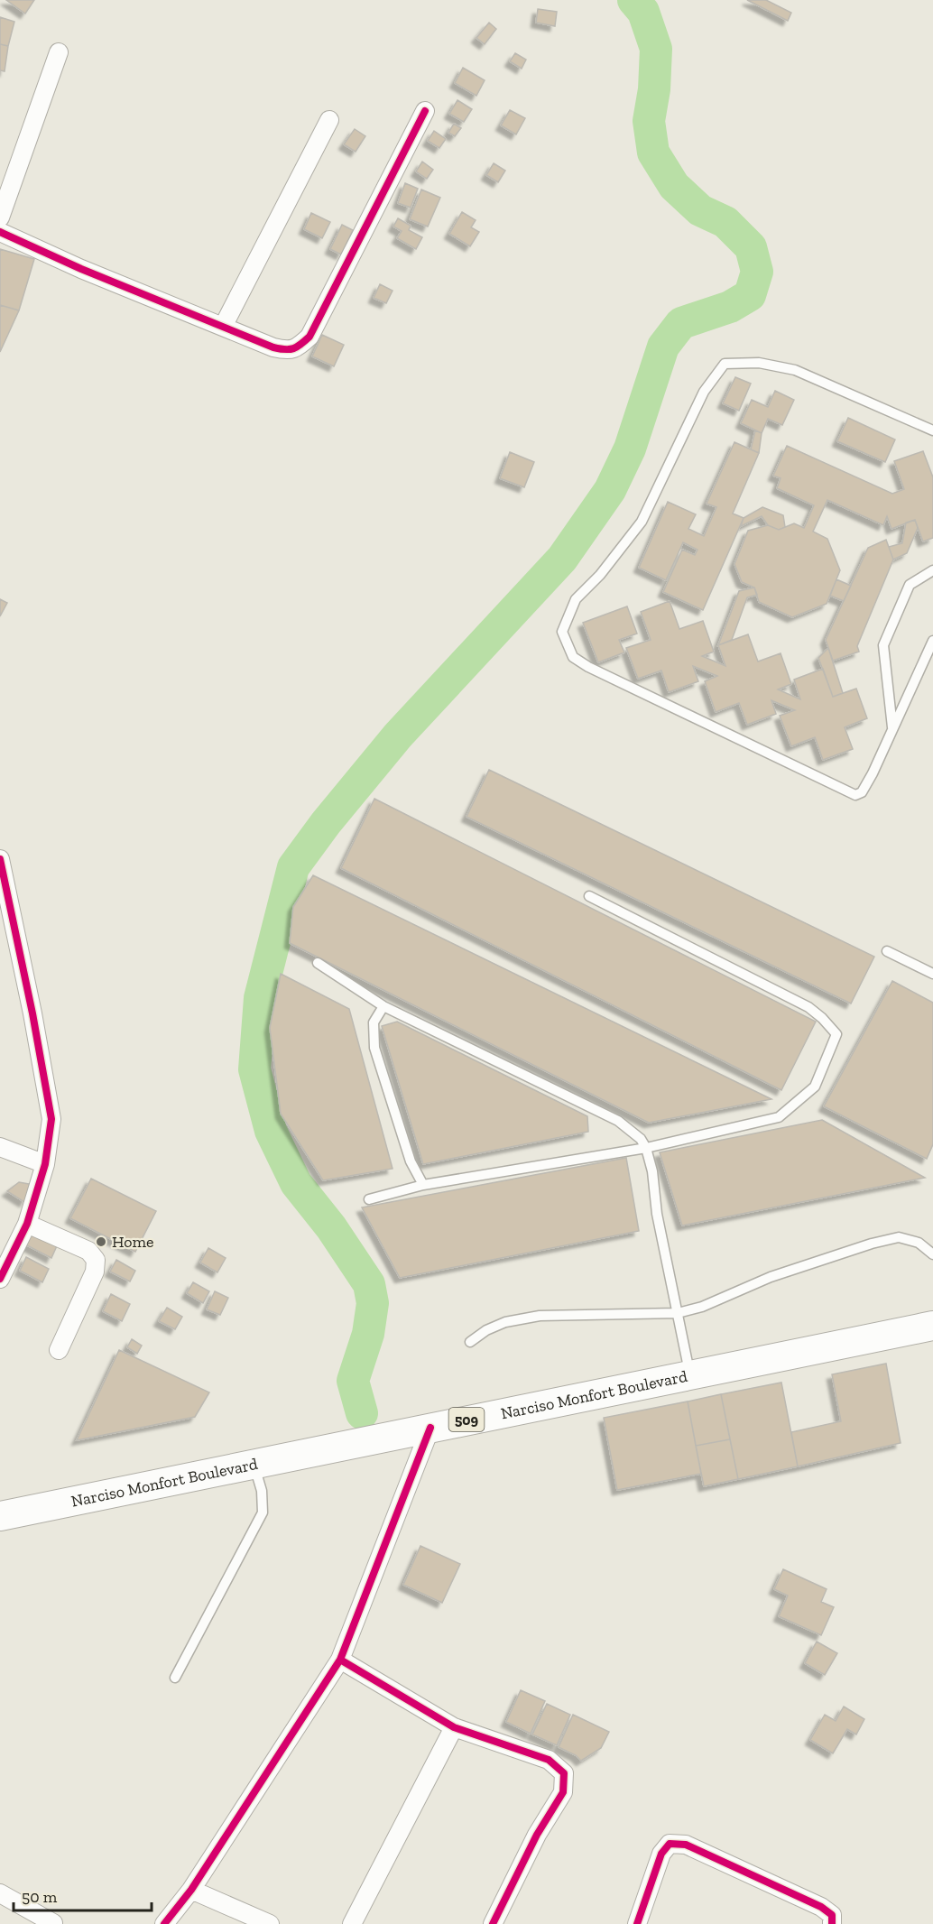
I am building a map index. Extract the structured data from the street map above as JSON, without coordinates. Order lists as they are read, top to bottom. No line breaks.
{"streets":{"main road":["Narciso Monfort Boulevard","509"]},"places":["Home"],"scale_bar":"50 m"}
